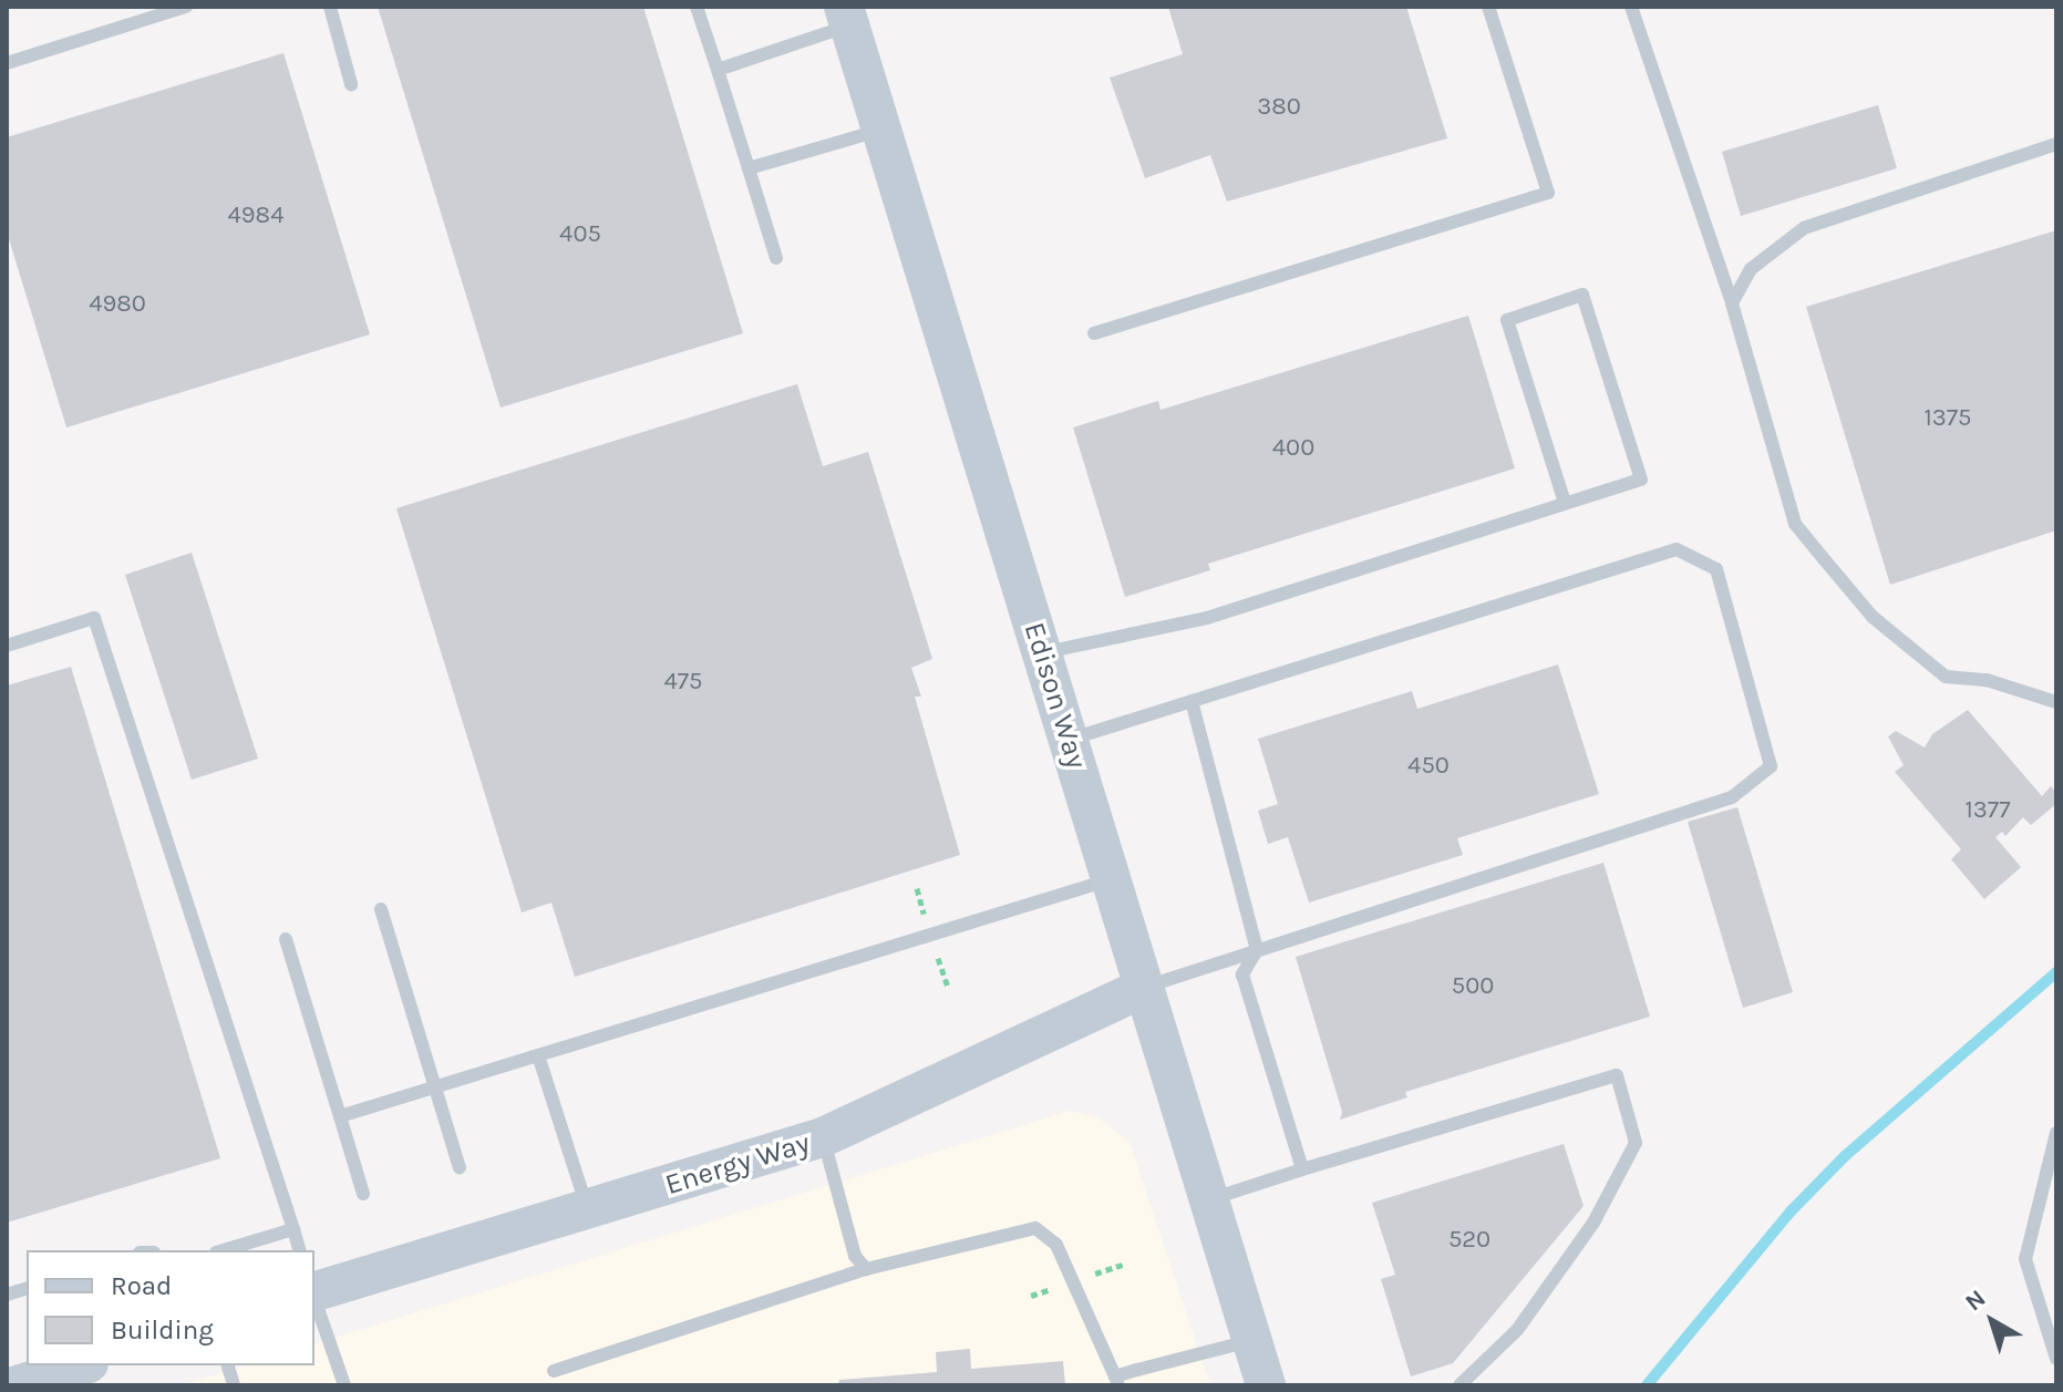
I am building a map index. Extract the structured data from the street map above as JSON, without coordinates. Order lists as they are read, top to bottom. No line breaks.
{"streets":{"street":["Edison Way","Energy Way"]},"crossings":[["Edison Way","Energy Way"]],"house_numbers":["380","4984","405","4980","1375","400","475","450","1377","500","520"],"legend":["Road","Building"],"north":"top left"}
